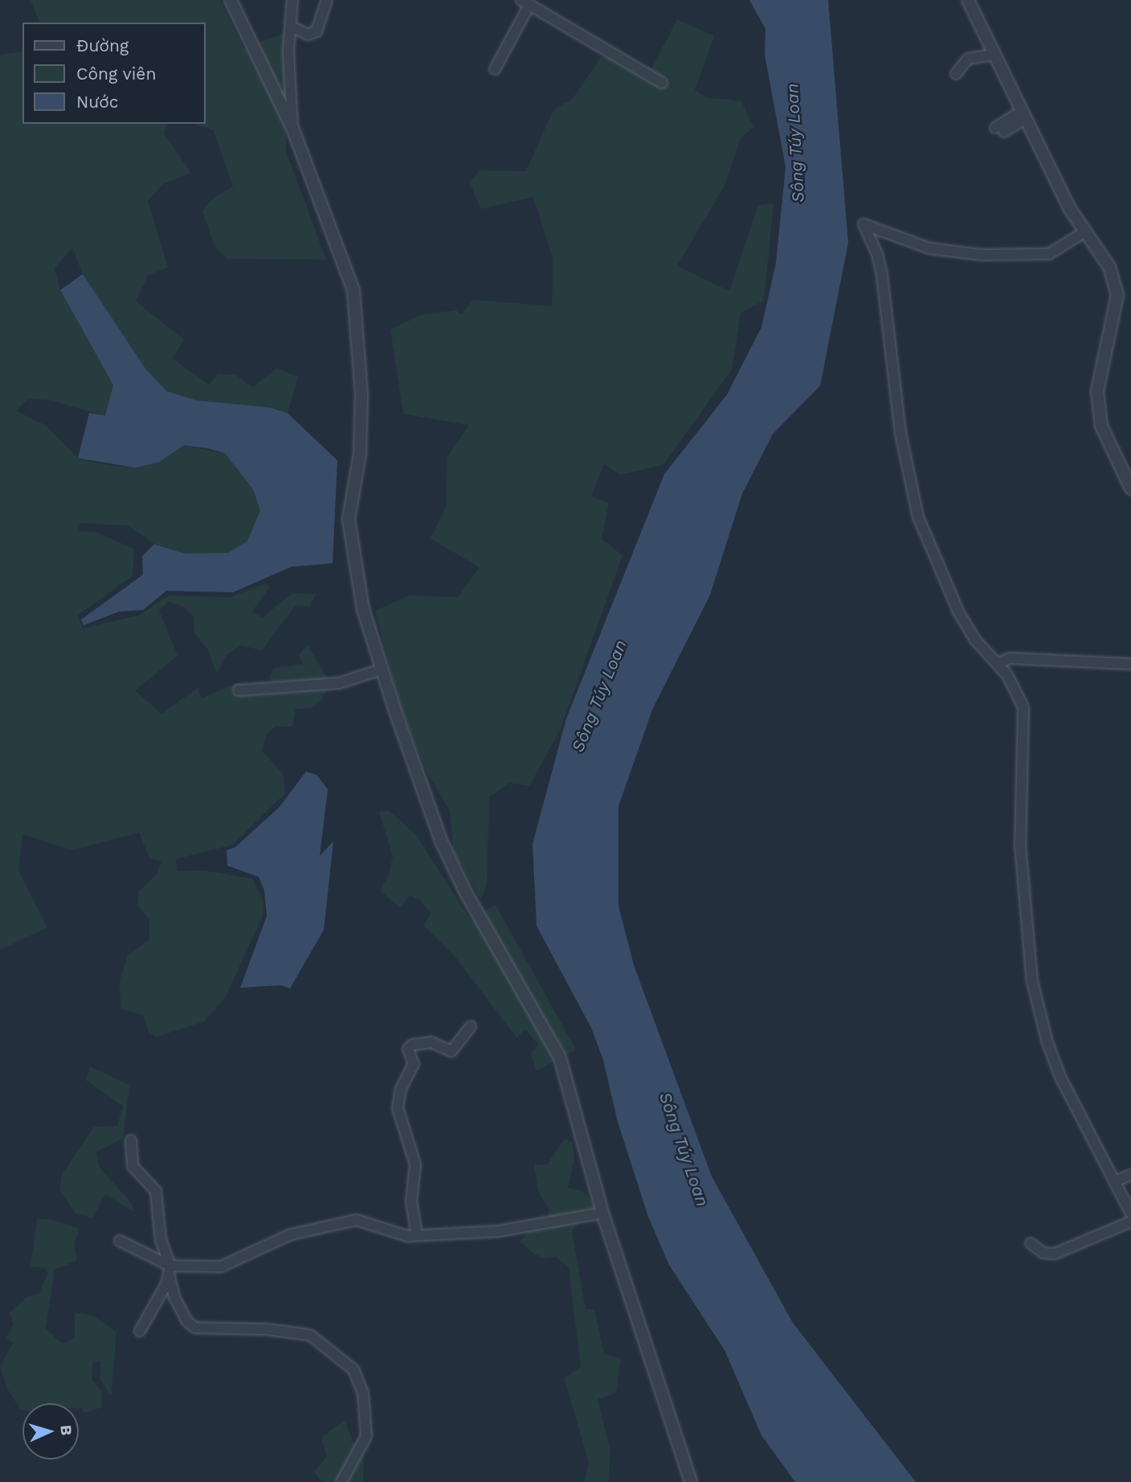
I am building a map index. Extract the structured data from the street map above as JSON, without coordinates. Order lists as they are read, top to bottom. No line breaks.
{"water":["Sông Túy Loan"],"legend":["Đường","Công viên","Nước"],"north":"right"}
